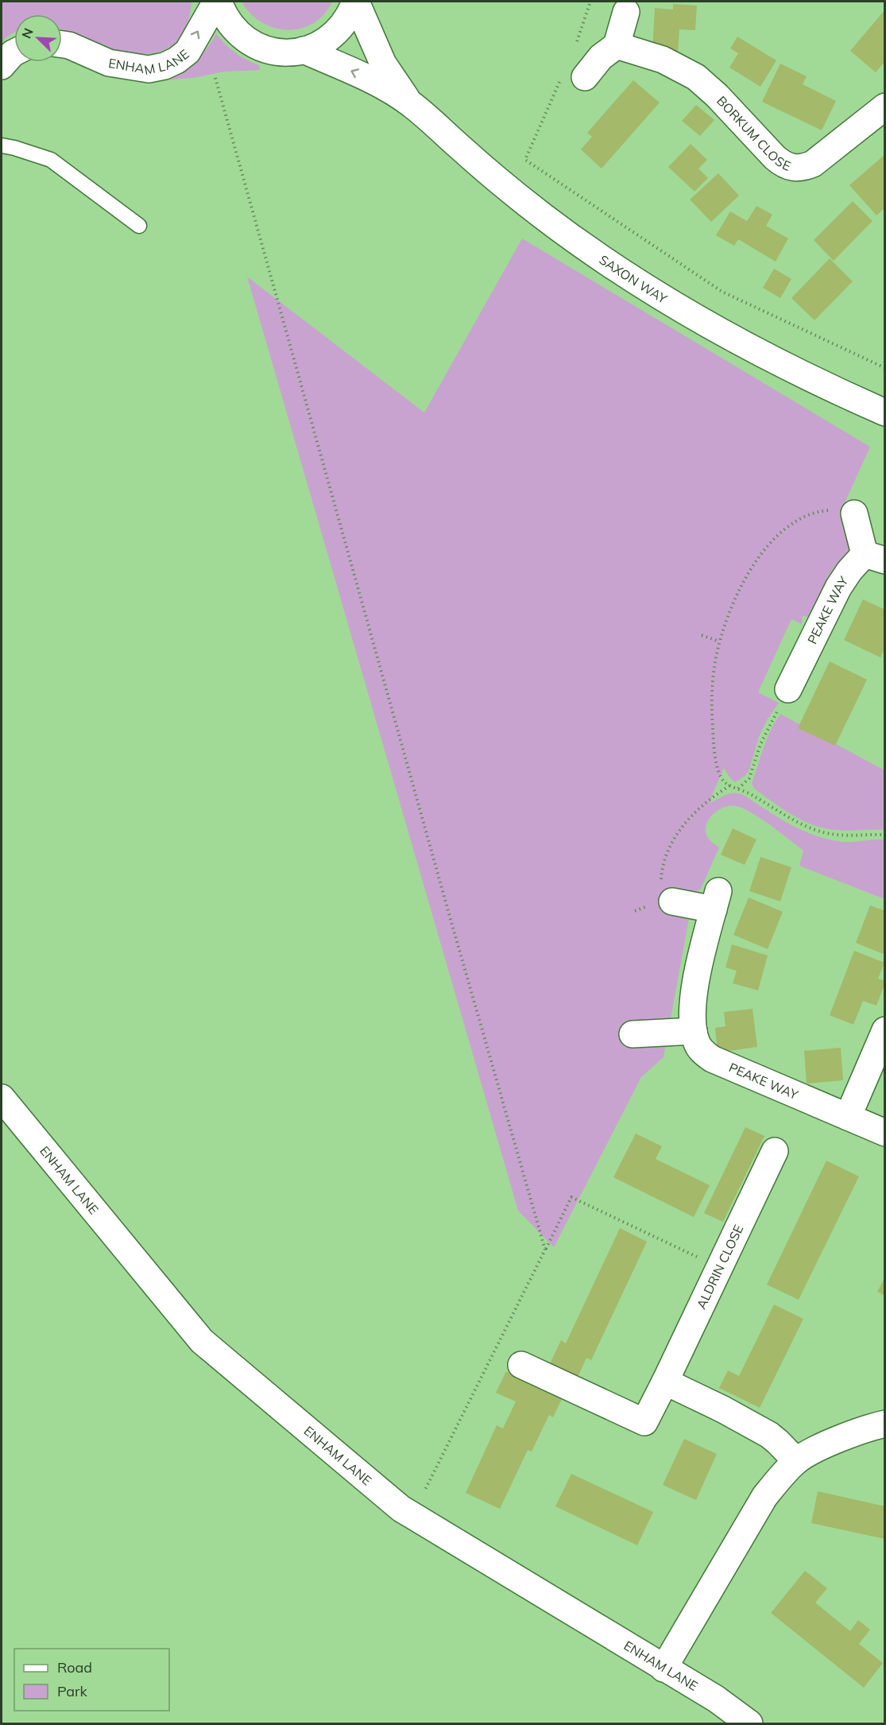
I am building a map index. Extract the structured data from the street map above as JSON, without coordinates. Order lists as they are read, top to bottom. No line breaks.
{"streets":{"street":["ENHAM LANE","BORKUM CLOSE","SAXON WAY","PEAKE WAY","ALDRIN CLOSE"]},"legend":["Road","Park"],"north":"top left"}
